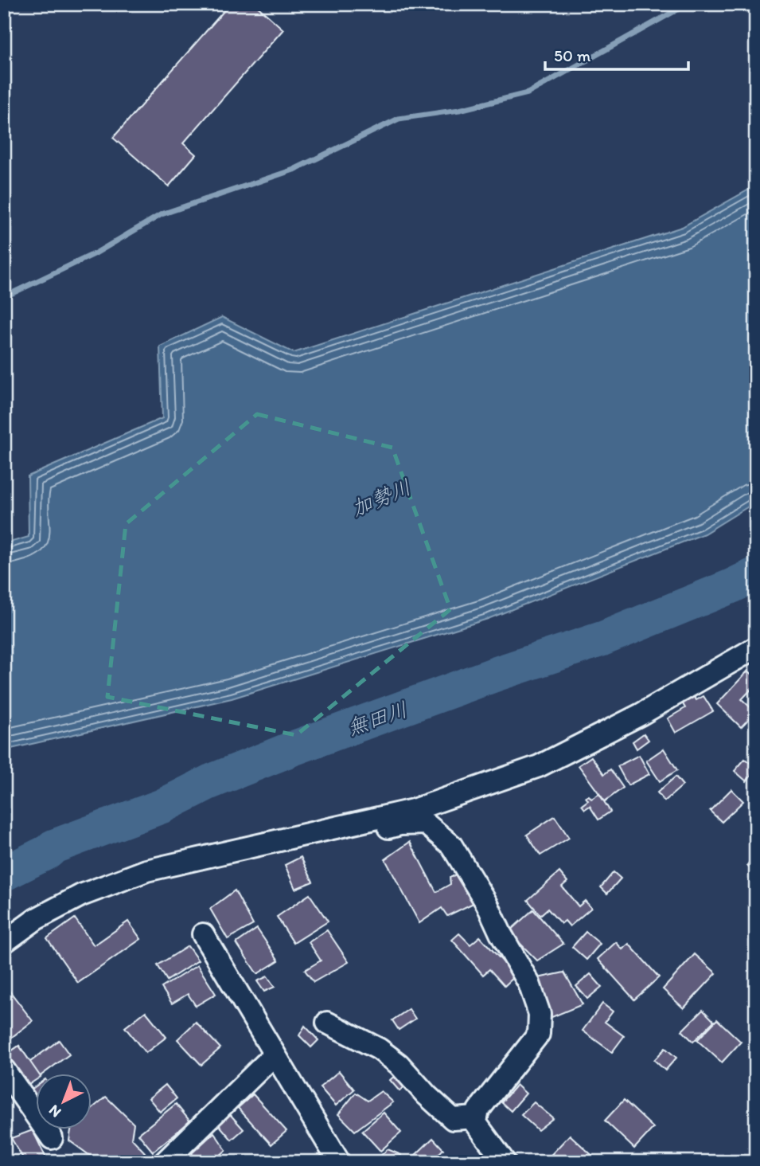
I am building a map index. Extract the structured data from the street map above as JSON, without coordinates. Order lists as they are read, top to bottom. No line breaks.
{"water":["加勢川","無田川"],"scale_bar":"50 m","north":"bottom left"}
